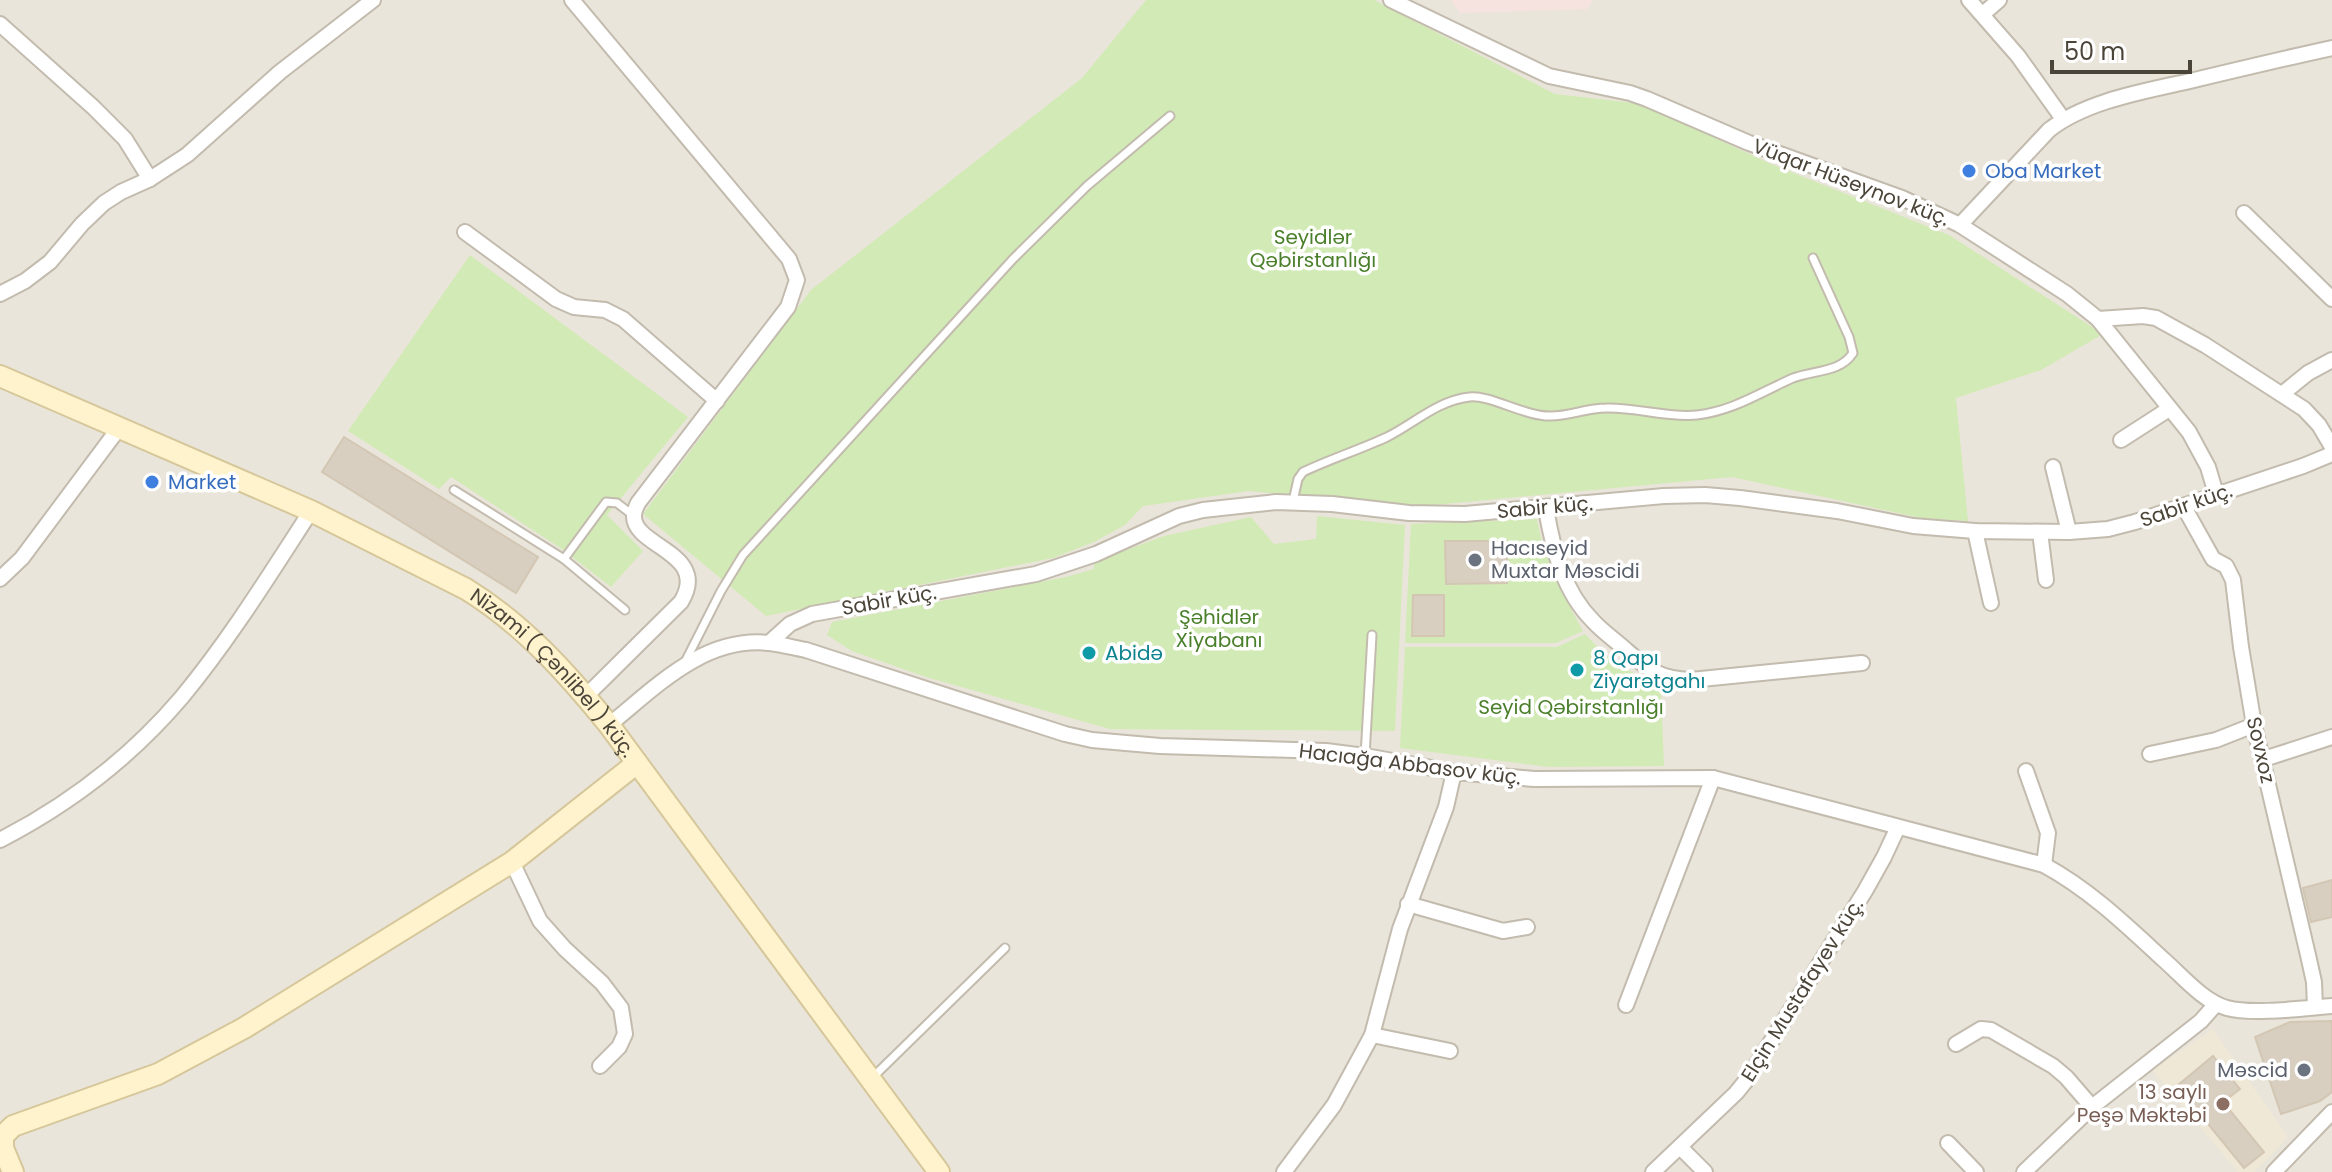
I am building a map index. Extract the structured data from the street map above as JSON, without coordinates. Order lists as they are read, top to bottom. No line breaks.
{"streets":{"main road":["Nizami ( Çənlibel ) küç."],"street":["Vüqar Hüseynov küç.","Sabir küç.","Sovxoz","Hacıağa Abbasov küç.","Elçin Mustafayev küç."]},"crossings":[["Vüqar Hüseynov küç.","Sabir küç."],["Sabir küç.","Sovxoz"],["Sabir küç.","Hacıağa Abbasov küç."],["Nizami ( Çənlibel ) küç.","Hacıağa Abbasov küç."],["Hacıağa Abbasov küç.","Elçin Mustafayev küç."]],"parks":["Seyidlər Qəbirstanlığı","Şəhidlər Xiyabanı","Seyid Qəbirstanlığı"],"places":["Oba Market","Market","Hacıseyid Muxtar Məscidi","Abidə","8 Qapı Ziyarətgahı","Məscid","13 saylı Peşə Məktəbi"],"scale_bar":"50 m"}
